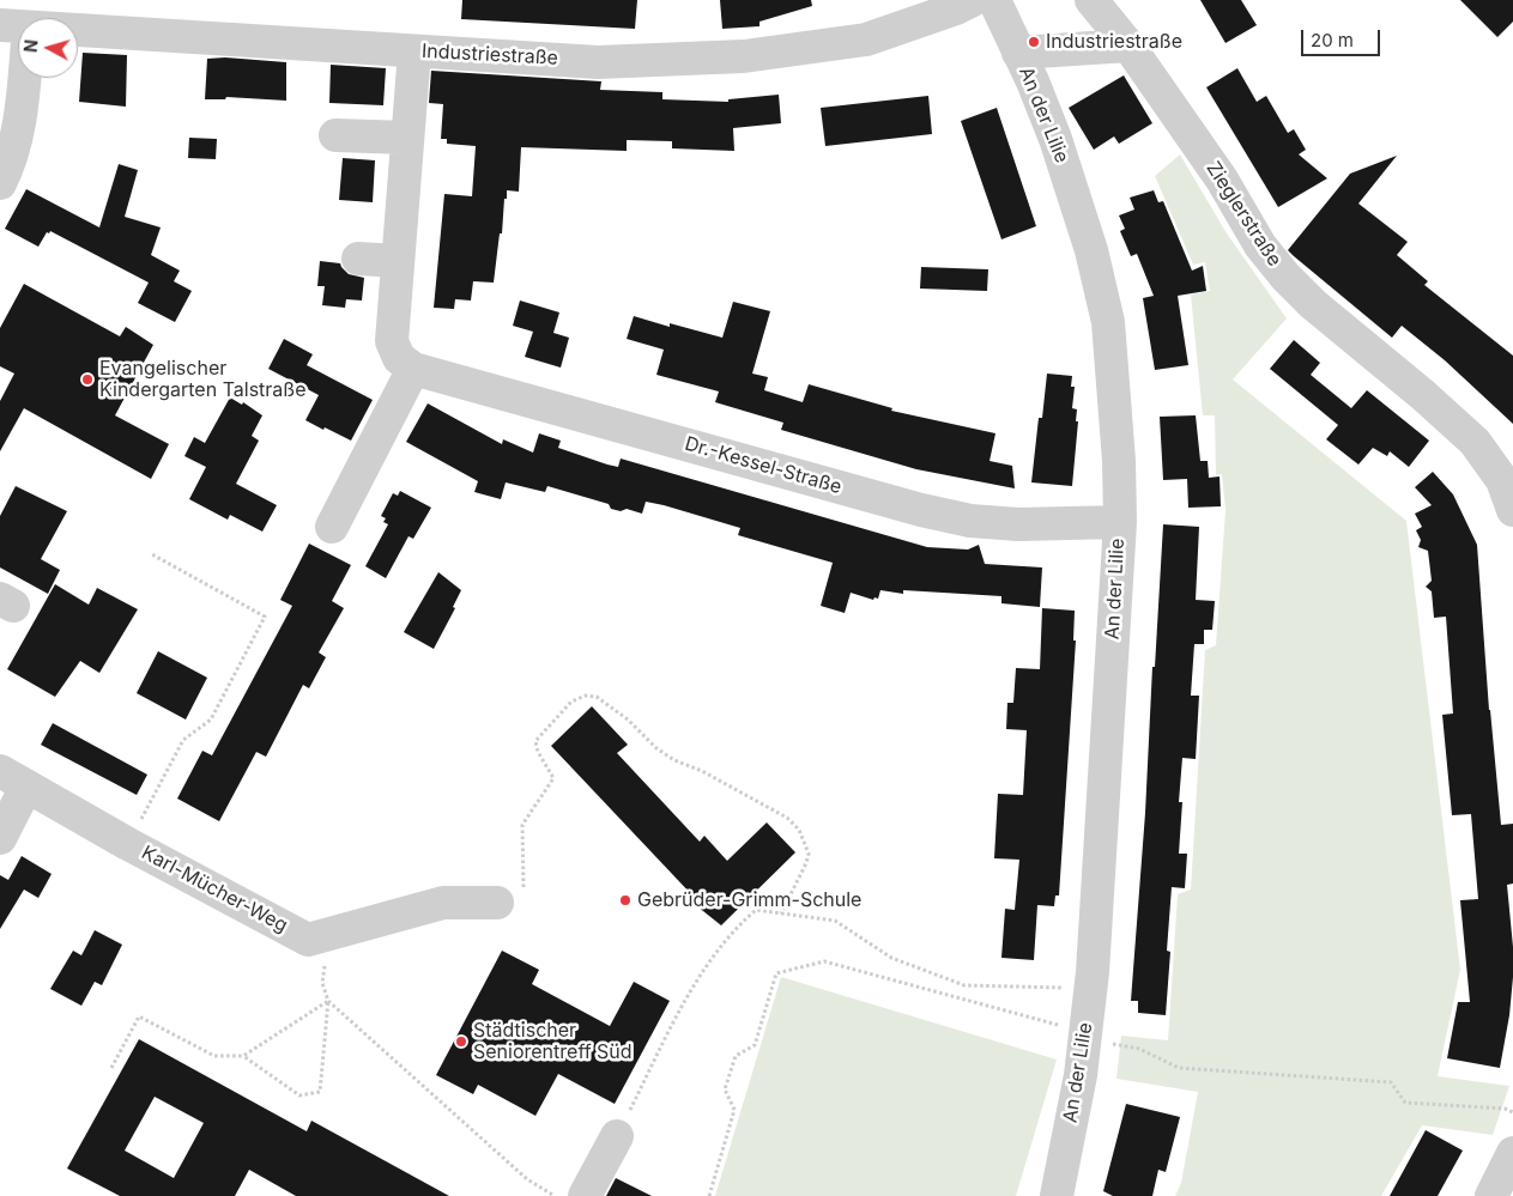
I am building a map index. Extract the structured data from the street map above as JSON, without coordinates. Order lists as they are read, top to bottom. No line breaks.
{"streets":{"street":["Industriestraße","An der Lilie","Zieglerstraße","Dr.-Kessel-Straße","Karl-Mücher-Weg"]},"crossings":[["An der Lilie","Dr.-Kessel-Straße"]],"places":["Industriestraße","Evangelischer Kindergarten Talstraße","Gebrüder-Grimm-Schule","Städtischer Seniorentreff Süd"],"scale_bar":"20 m","north":"left"}
